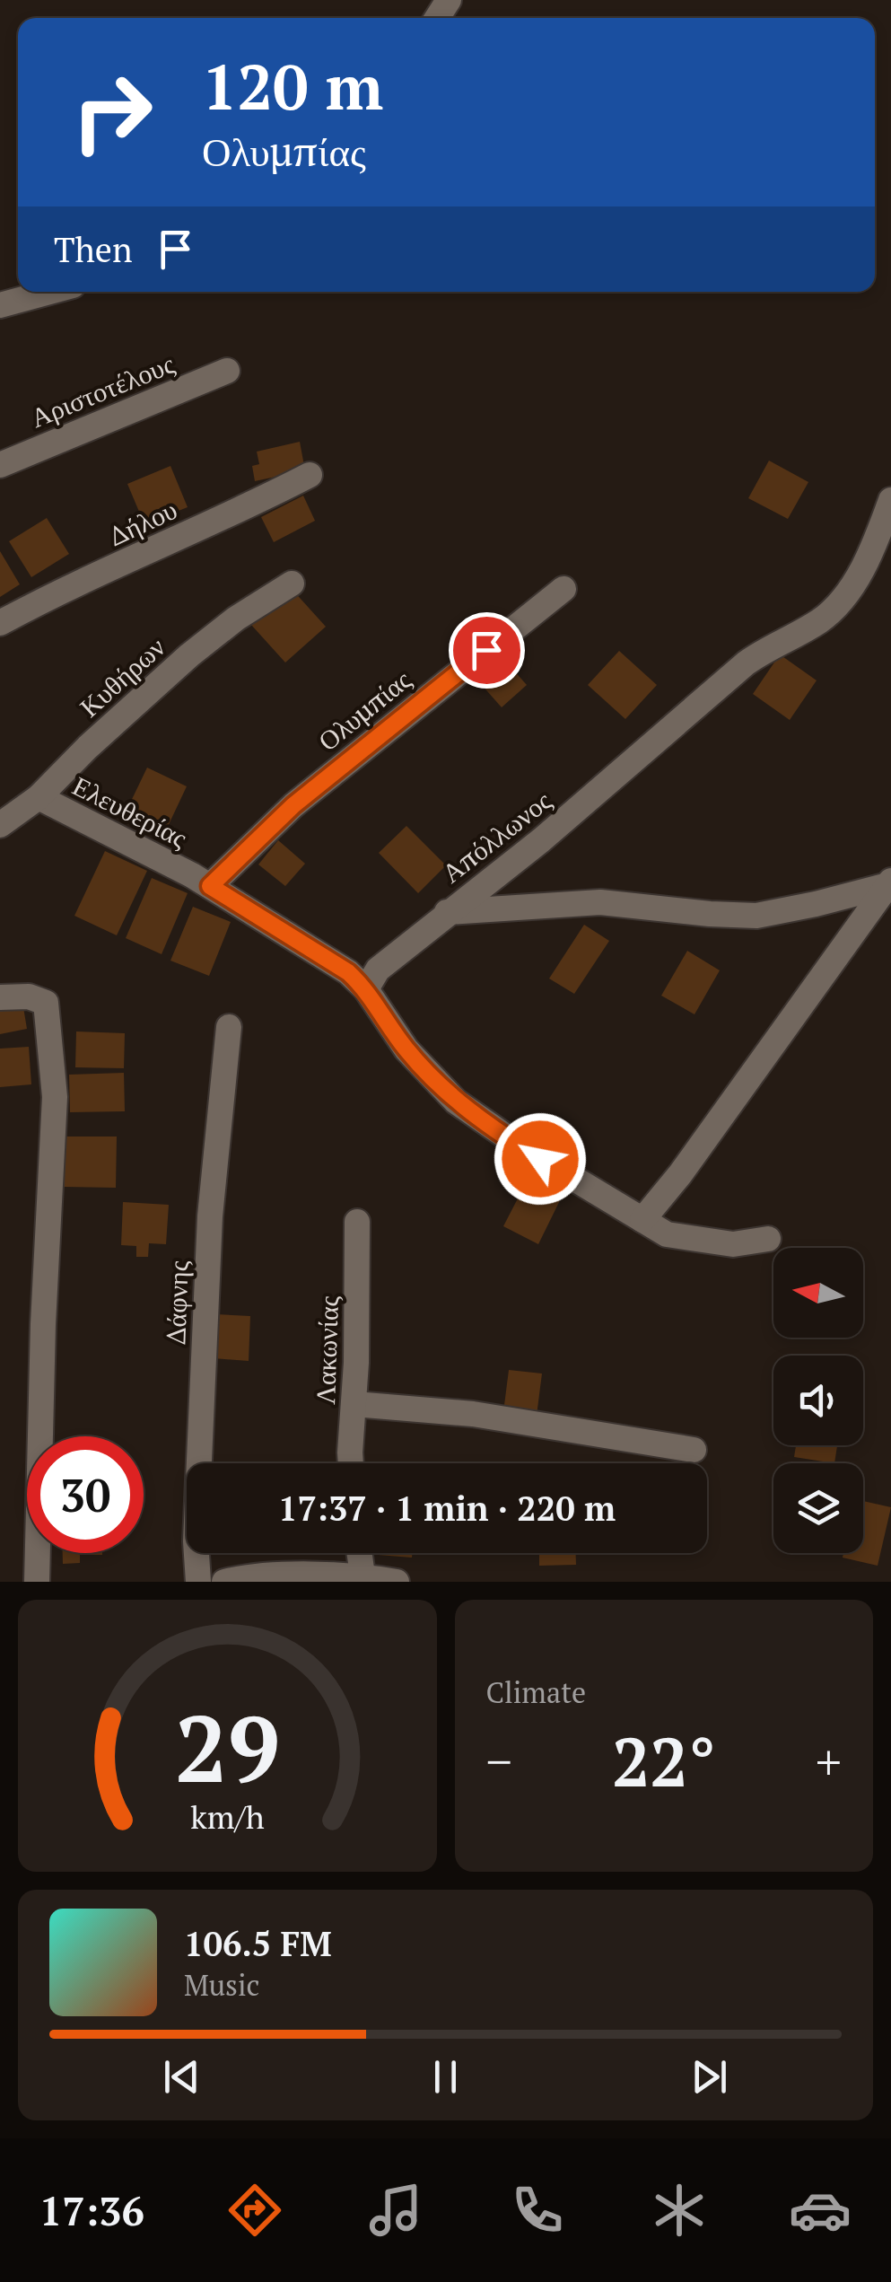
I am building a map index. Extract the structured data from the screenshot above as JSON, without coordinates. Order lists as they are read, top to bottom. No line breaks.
{"streets":{"street":["Αριστοτέλους","Δήλου","Κυθήρων","Ολυμπίας","Ελευθερίας","Απόλλωνος","Δάφνης","Λακωνίας"]},"crossings":[["Κυθήρων","Ελευθερίας"],["Ολυμπίας","Ελευθερίας"]],"north":"left","page":{"turn":["120 m","Ολυμπίας"],"then":"Then","limit":"30","trip":"17:37 · 1 min · 220 m","tile":"Climate","heat":["−","22°","+"],"song":["106.5 FM","Music"],"tabs":"17:36","gauge":["29","km/h"]}}
